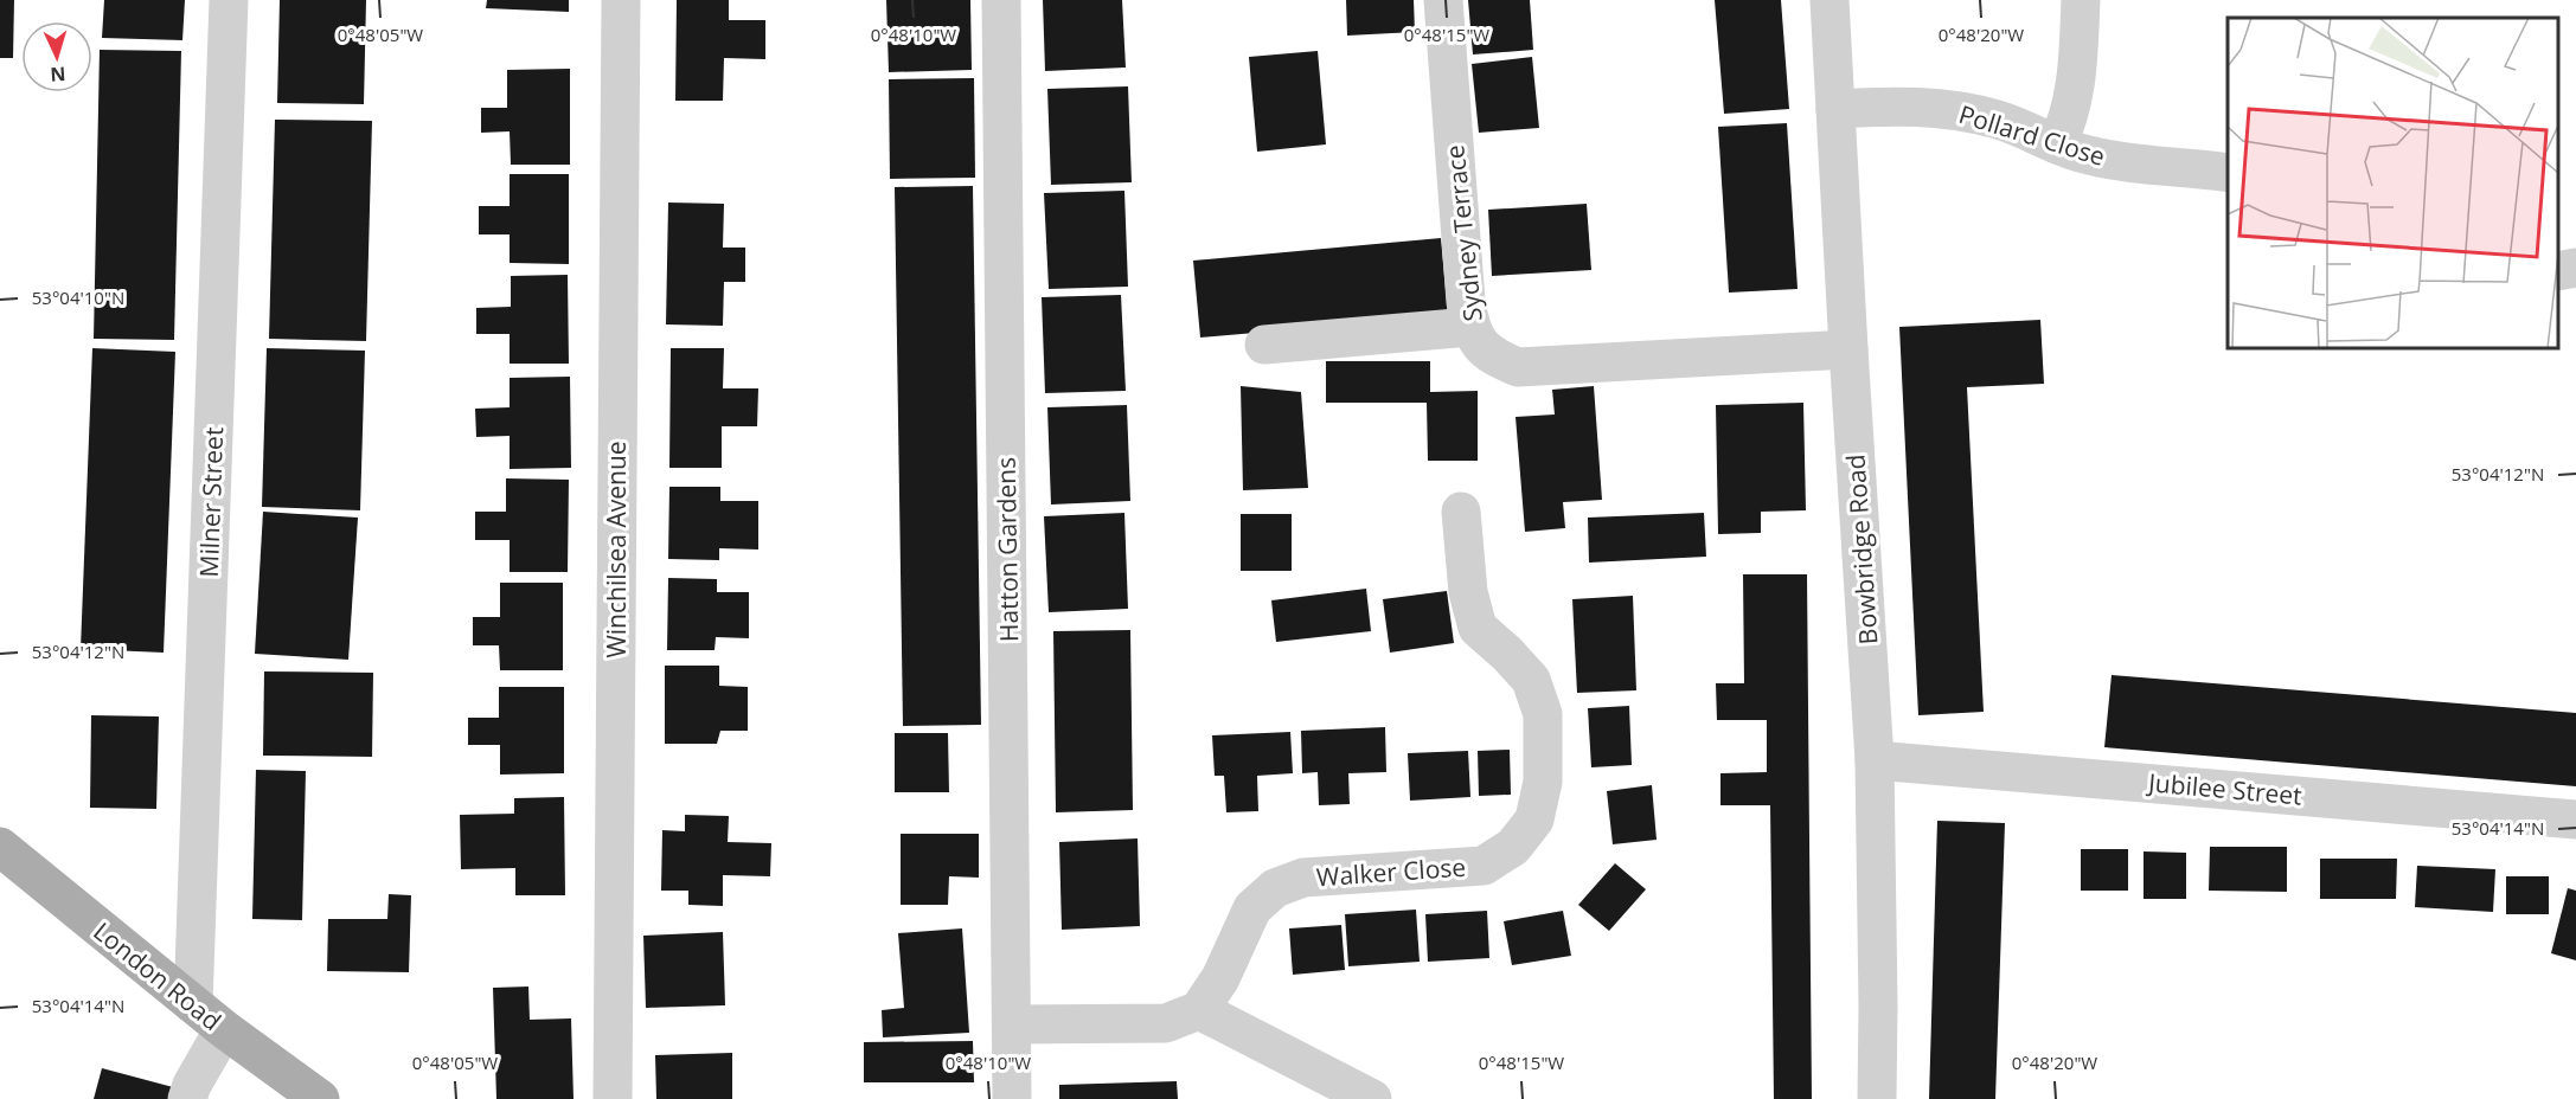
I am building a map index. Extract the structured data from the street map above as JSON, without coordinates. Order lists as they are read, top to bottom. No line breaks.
{"streets":{"main road":["London Road"],"street":["Pollard Close","Sydney Terrace","Milner Street","Winchilsea Avenue","Hatton Gardens","Bowbridge Road","Jubilee Street","Walker Close"]},"crossings":[["Pollard Close","Bowbridge Road"],["Sydney Terrace","Bowbridge Road"],["Milner Street","London Road"],["Bowbridge Road","Jubilee Street"]],"north":"bottom","coordinates":["0°48'05\"W","0°48'10\"W","0°48'15\"W","0°48'20\"W","53°04'10\"N","53°04'12\"N","53°04'14\"N"]}
